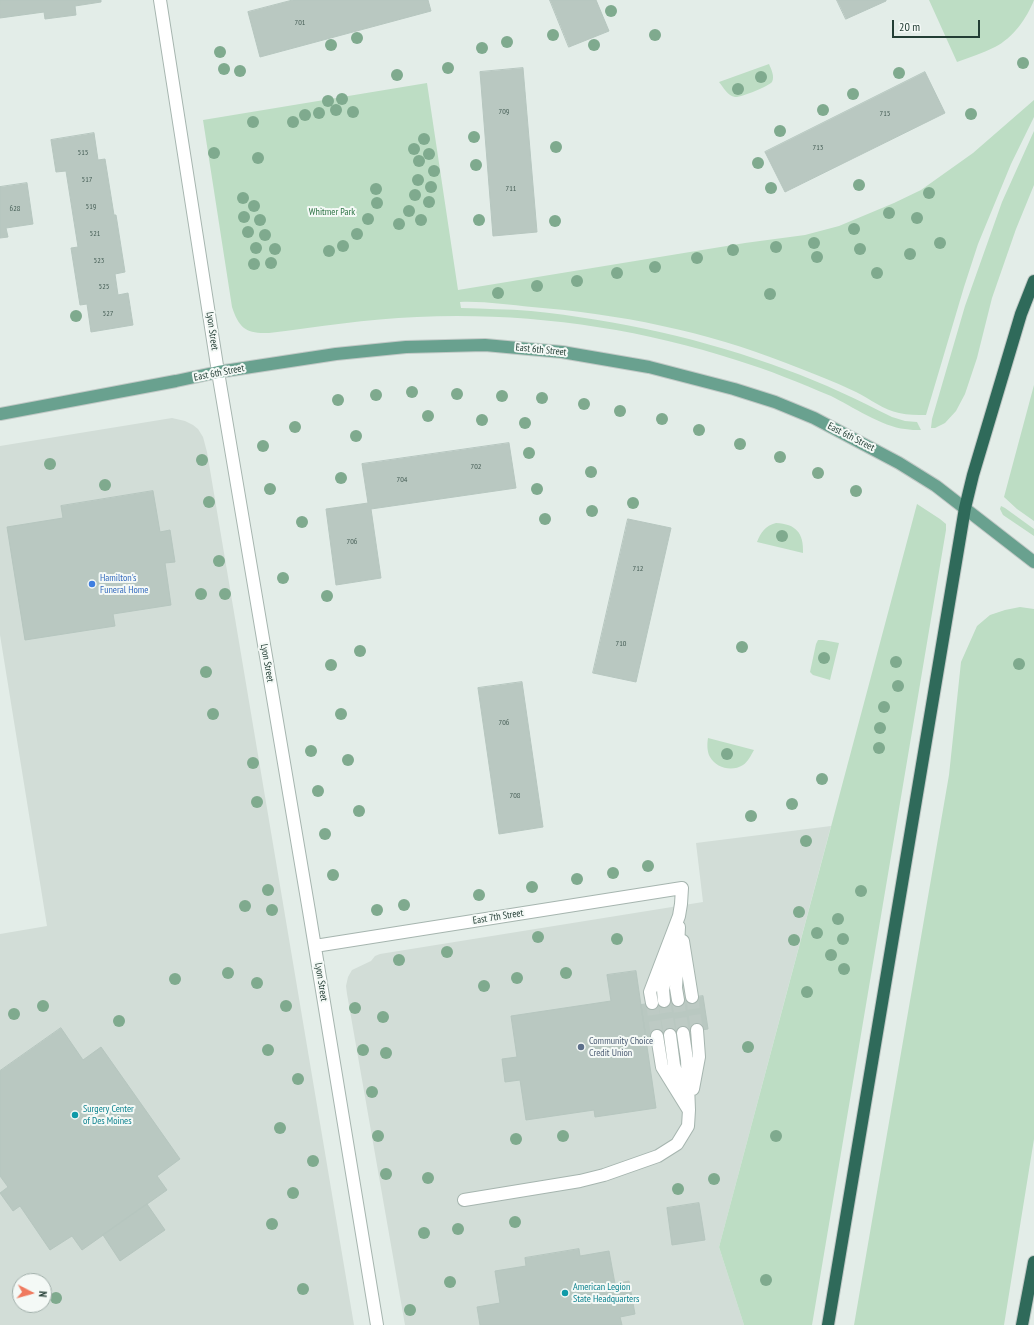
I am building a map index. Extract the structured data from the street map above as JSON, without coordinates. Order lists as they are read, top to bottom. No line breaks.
{"streets":{"main road":["East 6th Street"],"street":["Lyon Street","East 7th Street"]},"crossings":[["Lyon Street","East 6th Street"],["Lyon Street","East 7th Street"]],"parks":["Whitmer Park"],"places":["Hamilton's Funeral Home","Community Choice Credit Union","Surgery Center of Des Moines","American Legion State Headquarters"],"house_numbers":["701","709","715","713","515","517","711","519","628","521","523","525","527","702","704","706","712","710","706","708"],"scale_bar":"20 m","north":"right"}
